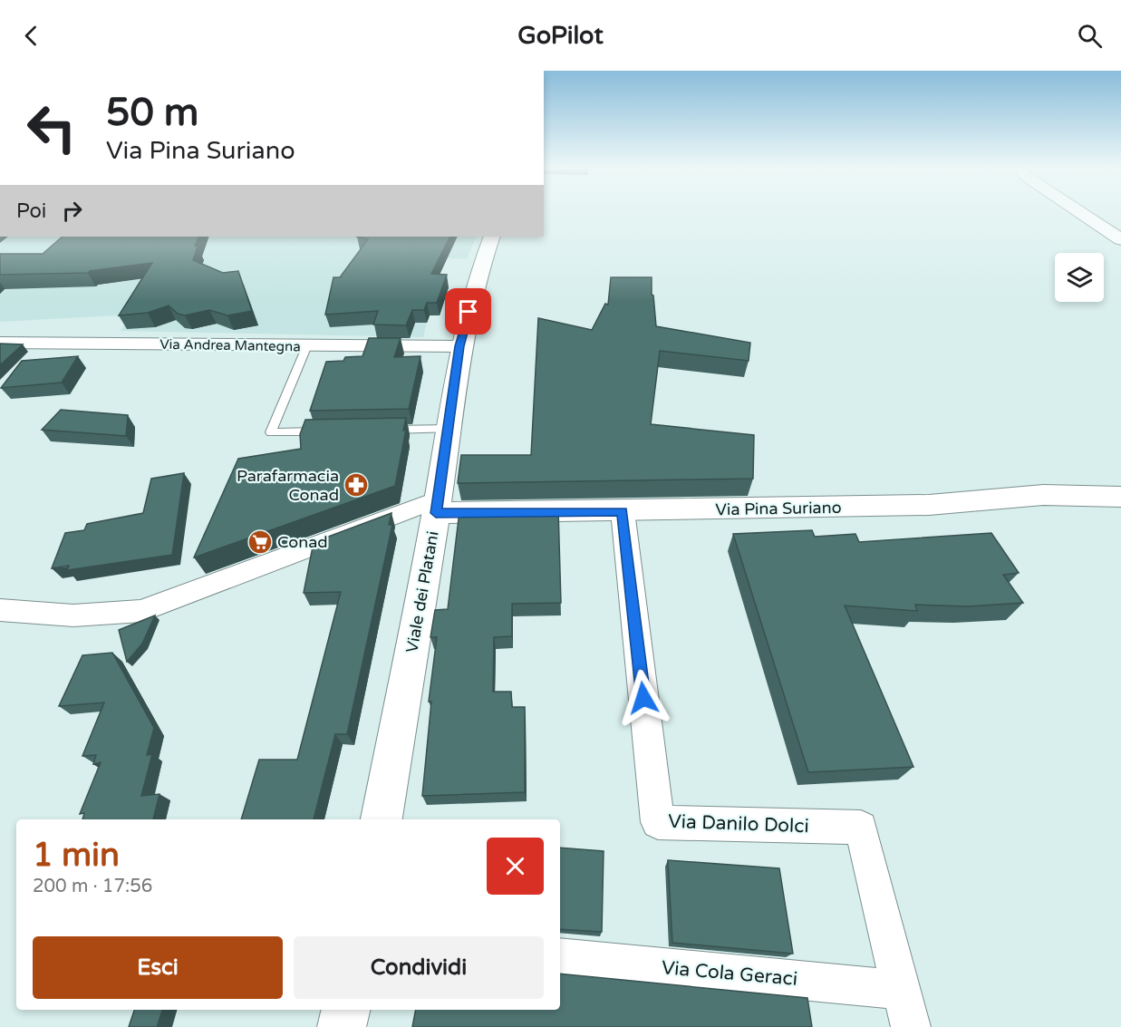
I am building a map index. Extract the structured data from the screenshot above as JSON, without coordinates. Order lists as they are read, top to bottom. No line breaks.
{"streets":{"street":["Via Andrea Mantegna","Via Pina Suriano","Viale dei Platani","Via Danilo Dolci","Via Cola Geraci"]},"crossings":[["Via Andrea Mantegna","Viale dei Platani"],["Via Pina Suriano","Viale dei Platani"],["Via Pina Suriano","Via Danilo Dolci"],["Via Danilo Dolci","Via Cola Geraci"]],"places":{"pharmacy":["Parafarmacia Conad"],"supermarket":["Conad"]},"page":{"header":"GoPilot","turn":["50 m","Via Pina Suriano"],"then":"Poi","heading":["1 min","200 m · 17:56"],"buttons":["Esci","Condividi"]}}
